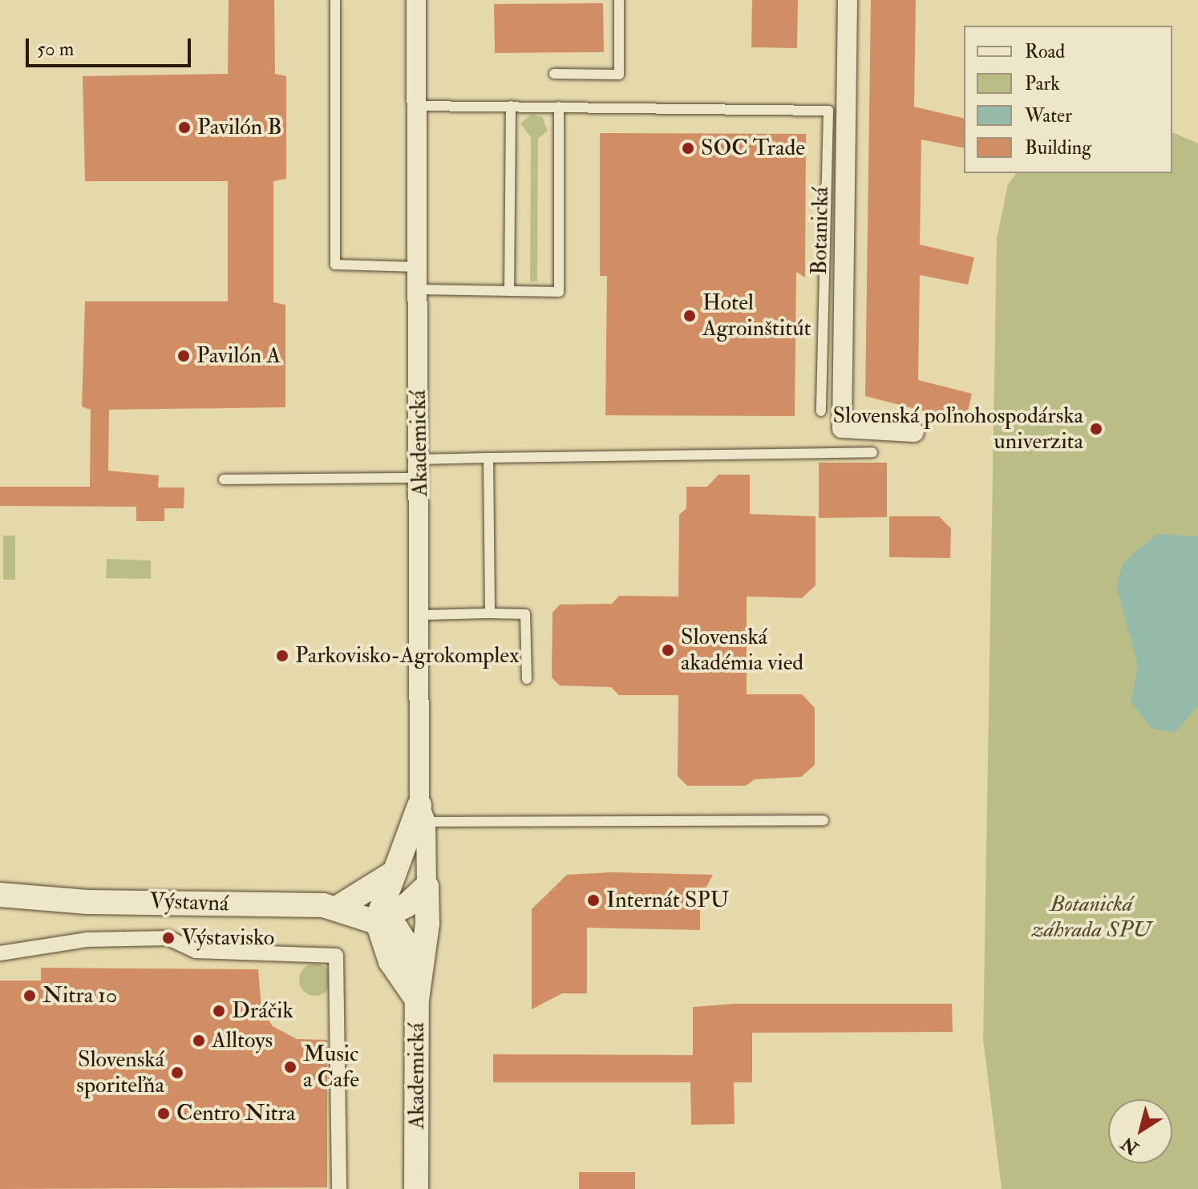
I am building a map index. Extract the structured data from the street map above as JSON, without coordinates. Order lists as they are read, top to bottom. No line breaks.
{"streets":{"street":["Botanická","Akademická","Výstavná"]},"crossings":[["Akademická","Výstavná"]],"parks":["Botanická záhrada SPU"],"places":["Pavilón B","SOC Trade","Hotel Agroinštitút","Pavilón A","Slovenská poľnohospodárska univerzita","Slovenská akadémia vied","Parkovisko-Agrokomplex","Internát SPU","Výstavisko","Nitra 10","Dráčik","Alltoys","Music a Cafe","Slovenská sporiteľňa","Centro Nitra"],"legend":["Road","Park","Water","Building"],"scale_bar":"50 m","north":"bottom left"}
